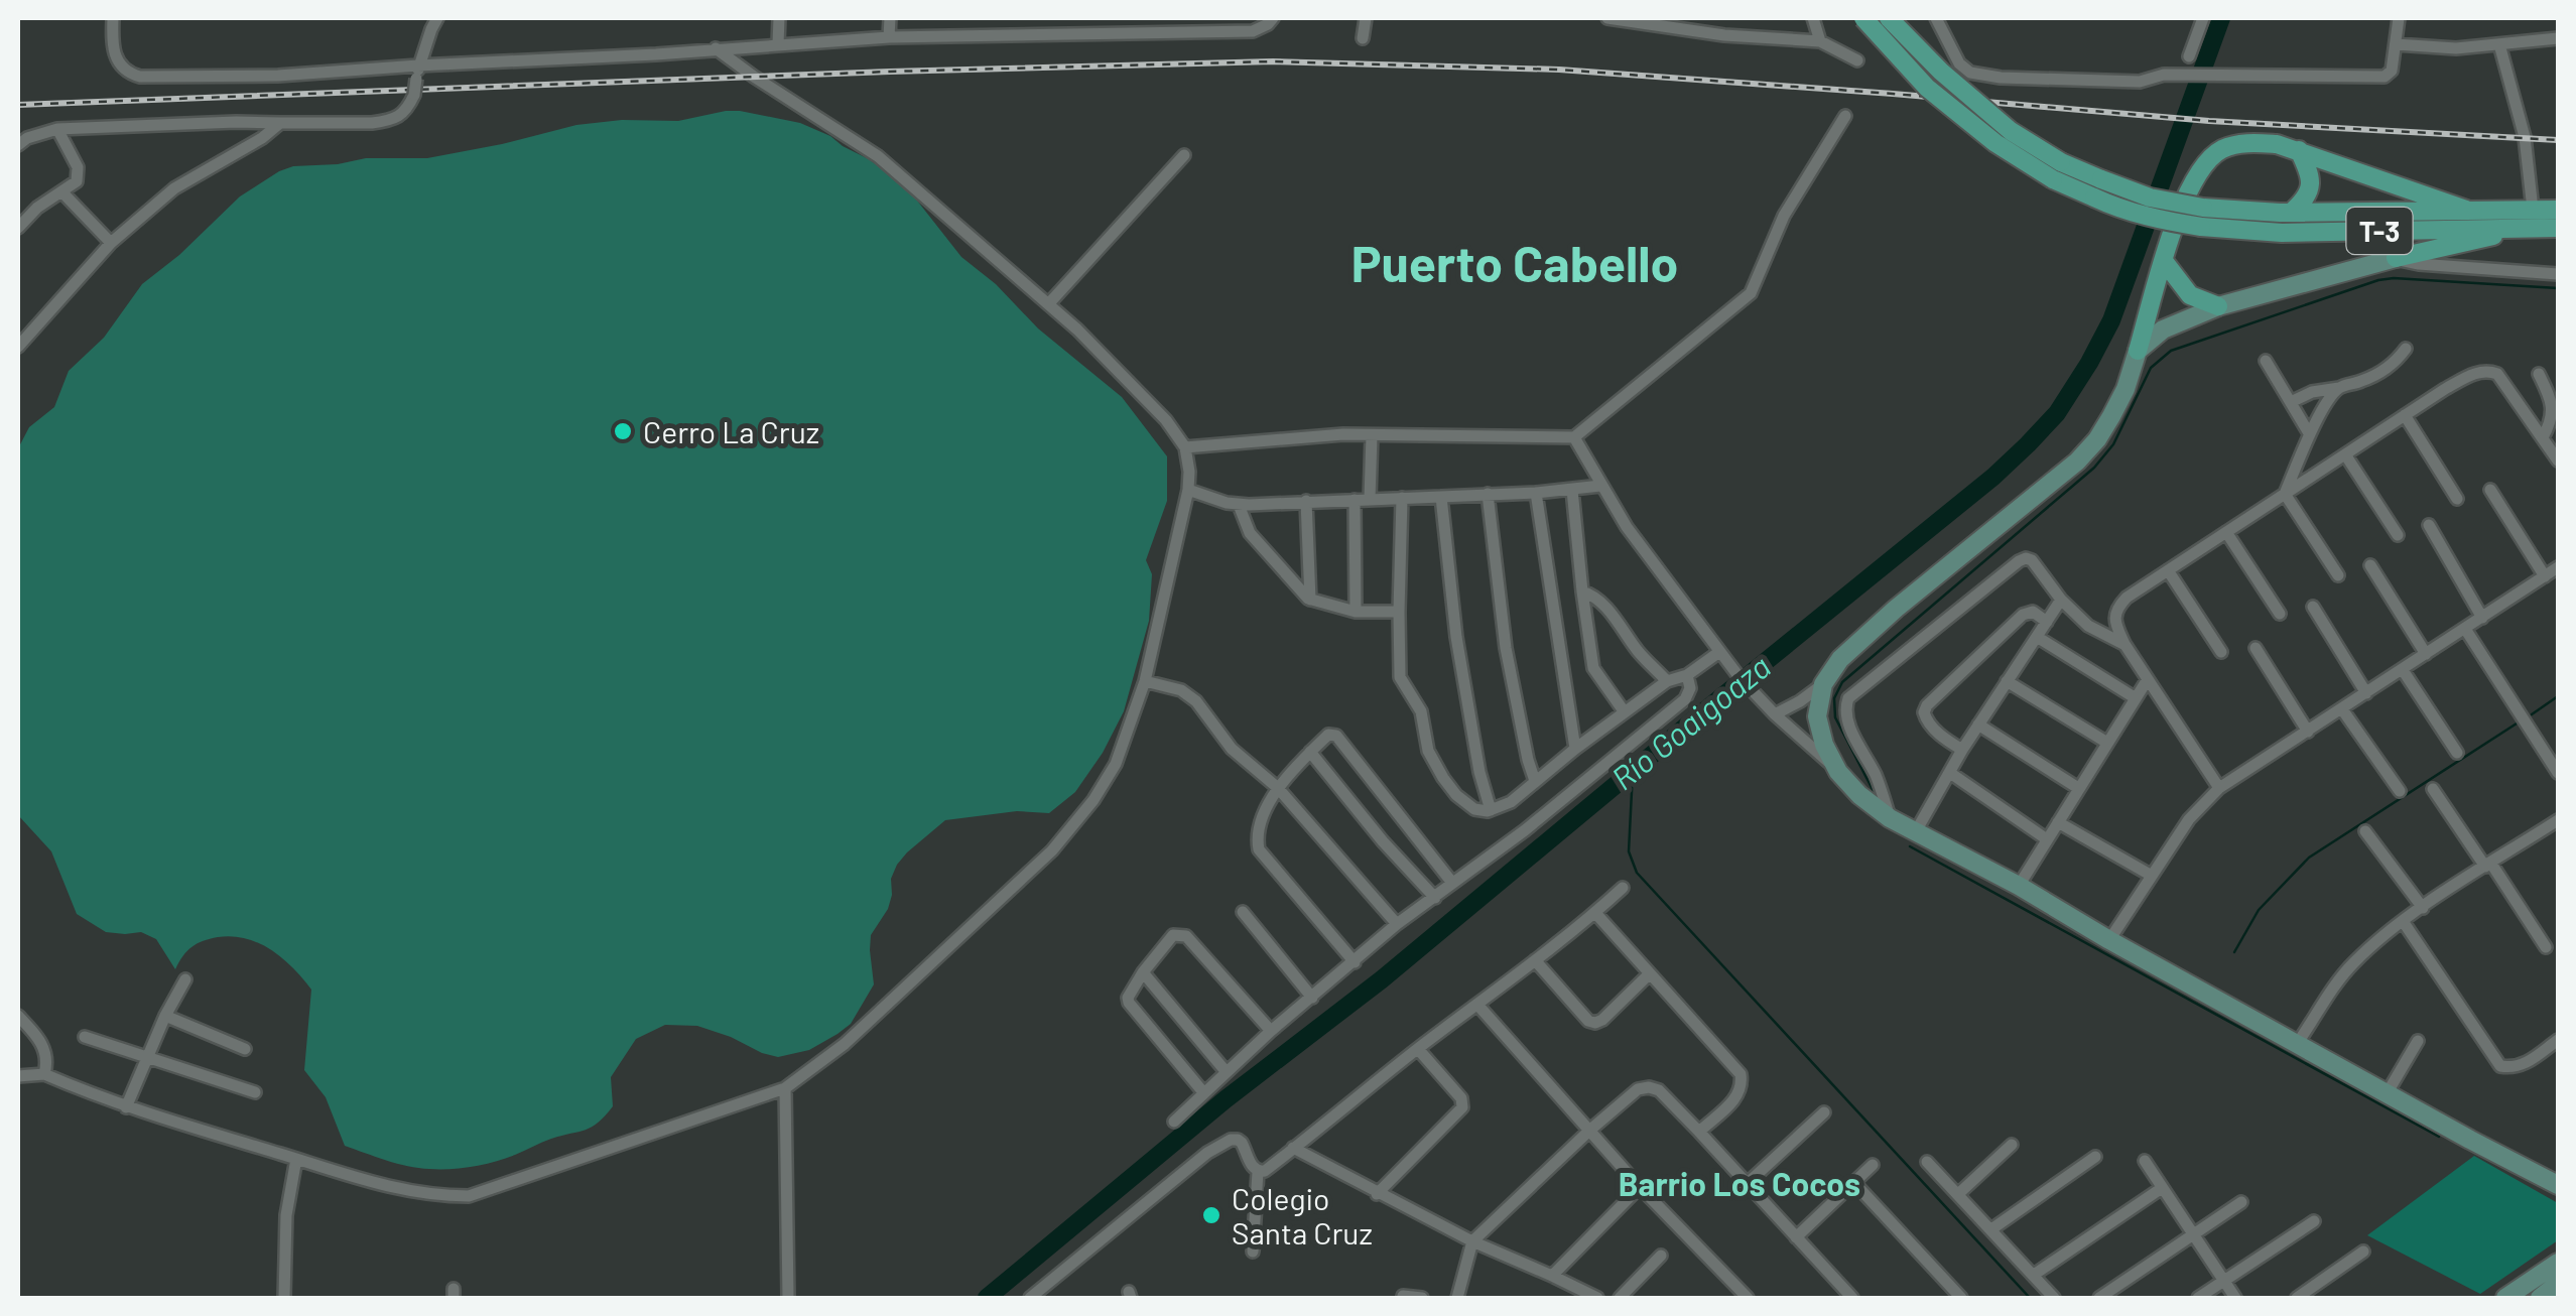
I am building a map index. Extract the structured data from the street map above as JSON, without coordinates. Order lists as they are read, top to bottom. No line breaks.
{"streets":{"main road":["T-3"]},"districts":["Puerto Cabello","Barrio Los Cocos"],"water":["Río Goaigoaza"],"places":["Cerro La Cruz","Colegio Santa Cruz"]}
